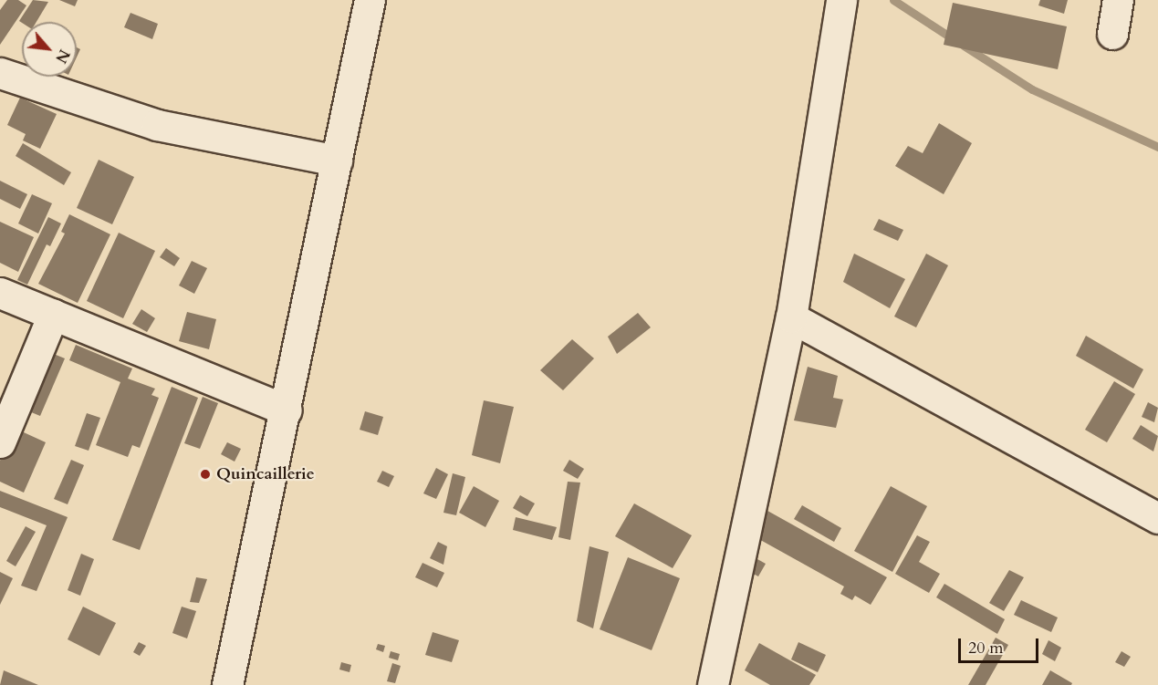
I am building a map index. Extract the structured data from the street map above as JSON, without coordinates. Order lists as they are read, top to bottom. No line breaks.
{"places":["Quincaillerie"],"scale_bar":"20 m","north":"bottom right"}
